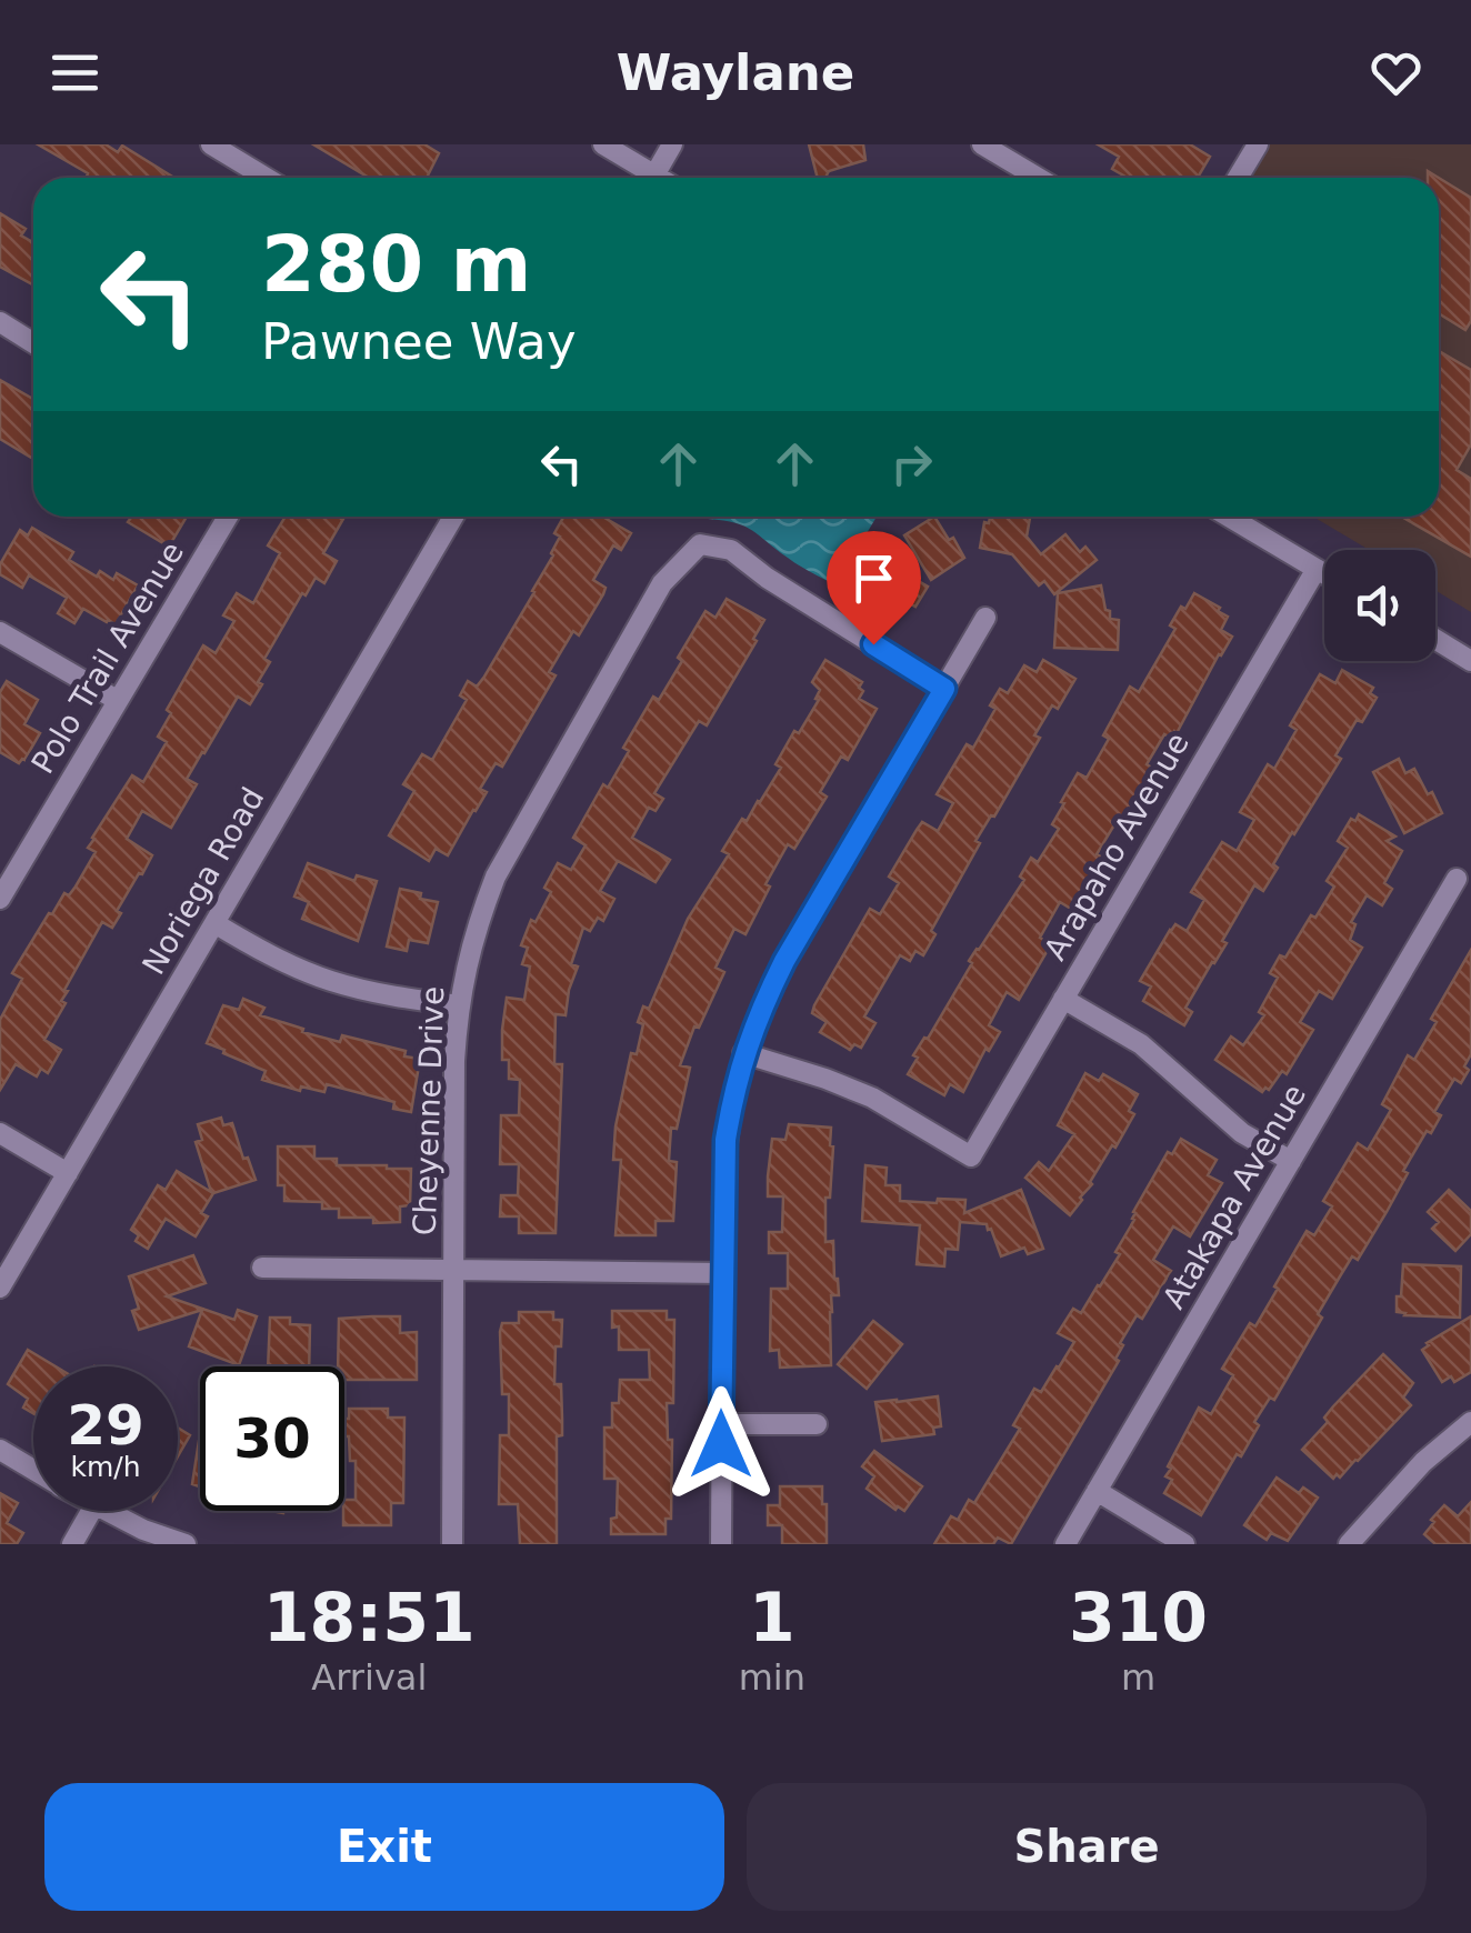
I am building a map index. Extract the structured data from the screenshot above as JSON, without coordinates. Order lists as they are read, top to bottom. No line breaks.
{"streets":{"street":["Polo Trail Avenue","Arapaho Avenue","Noriega Road","Cheyenne Drive","Atakapa Avenue"]},"page":{"header":"Waylane","turn":["280 m","Pawnee Way"],"speed":"29 km/h","limit":"30","eta":["18:51","Arrival","1","min","310","m"],"buttons":["Exit","Share"]}}
